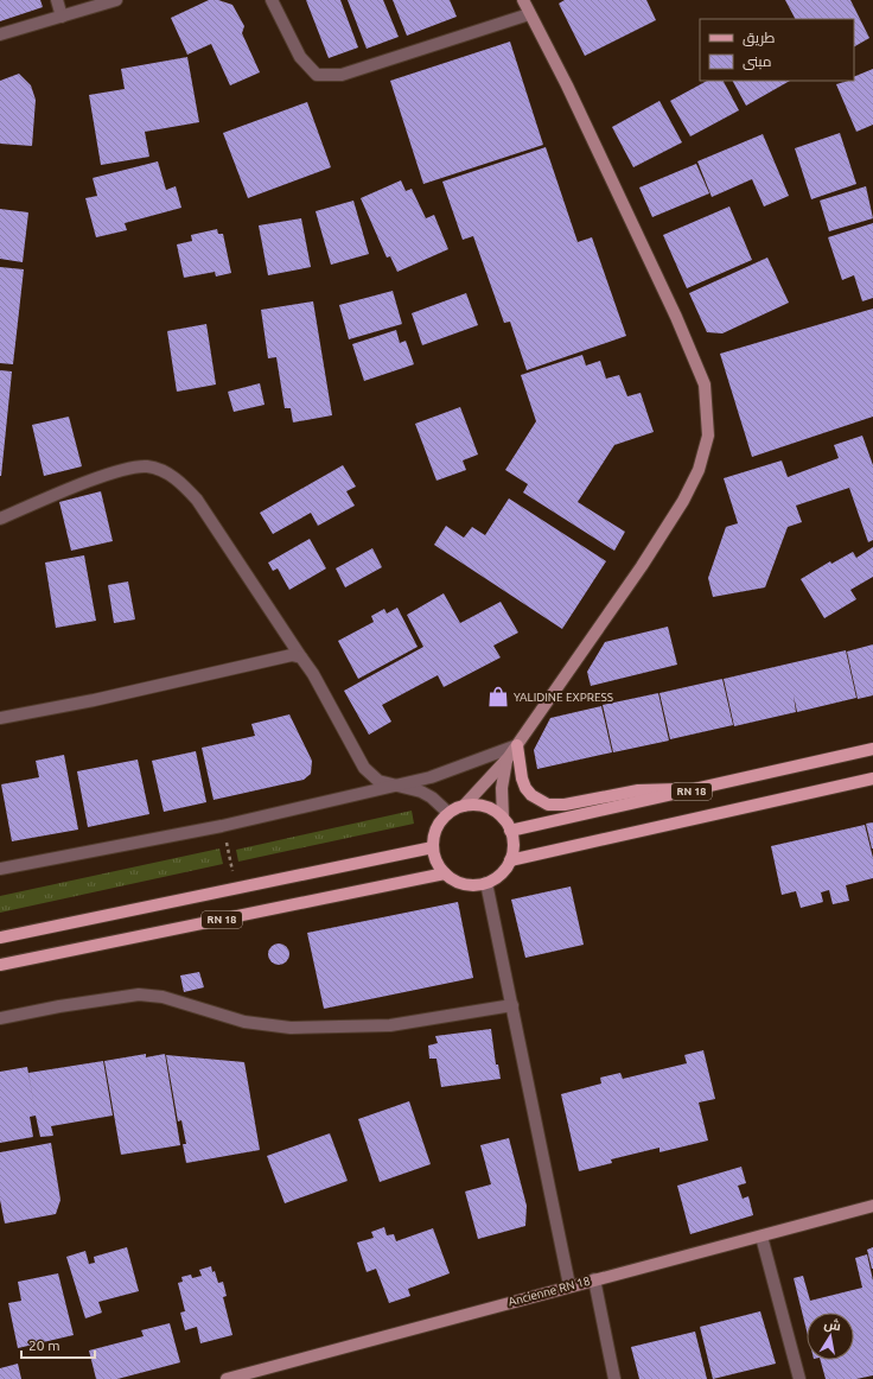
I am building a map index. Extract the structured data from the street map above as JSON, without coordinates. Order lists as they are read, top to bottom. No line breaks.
{"streets":{"main road":["RN 18","Ancienne RN 18"]},"places":{"shop":["YALIDINE EXPRESS"]},"legend":["طريق","مبنى"],"scale_bar":"20 m","north":"top"}
